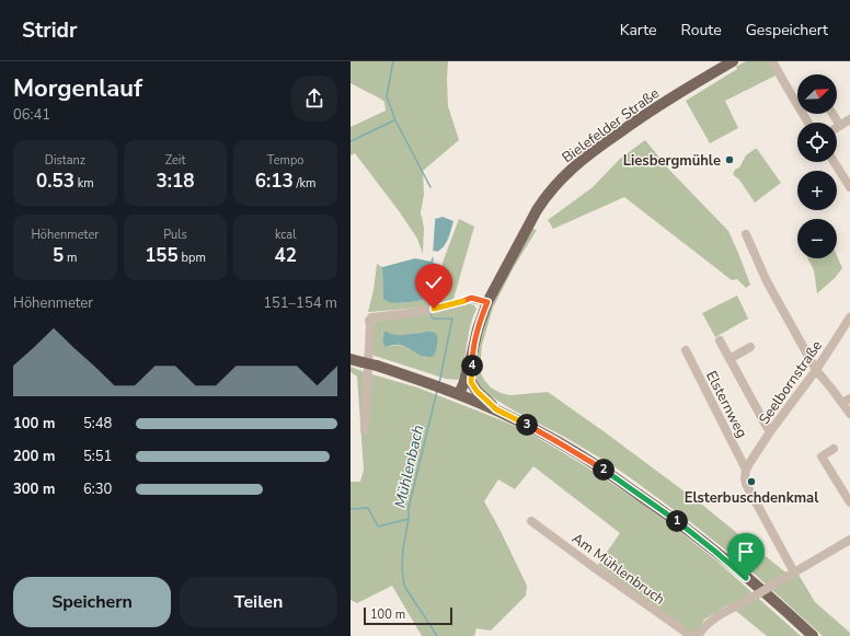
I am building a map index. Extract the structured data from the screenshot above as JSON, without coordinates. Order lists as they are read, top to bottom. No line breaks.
{"streets":{"main road":["Bielefelder Straße"],"street":["Seelbornstraße","Elsternweg","Am Mühlenbruch"]},"crossings":[["Seelbornstraße","Elsternweg"]],"water":["Mühlenbach"],"places":["Liesbergmühle","Elsterbuschdenkmal"],"scale_bar":"100 m","north":"top right","page":{"header":"Stridr","nav":["Karte","Route","Gespeichert"],"heading":["Morgenlauf","06:41"],"map_buttons":["+","−"],"stats":[["Distanz","0.53 km"],["Zeit","3:18"],["Tempo","6:13 /km"],["Höhenmeter","5 m"],["Puls","155 bpm"],["kcal","42"]],"chart":["Höhenmeter","151–154 m"],"pins":["4","3","2","1"],"list":[{"name":"100 m","note":"5:48"},{"name":"200 m","note":"5:51"},{"name":"300 m","note":"6:30"}],"buttons":["Speichern","Teilen"],"scale":"100 m"}}
